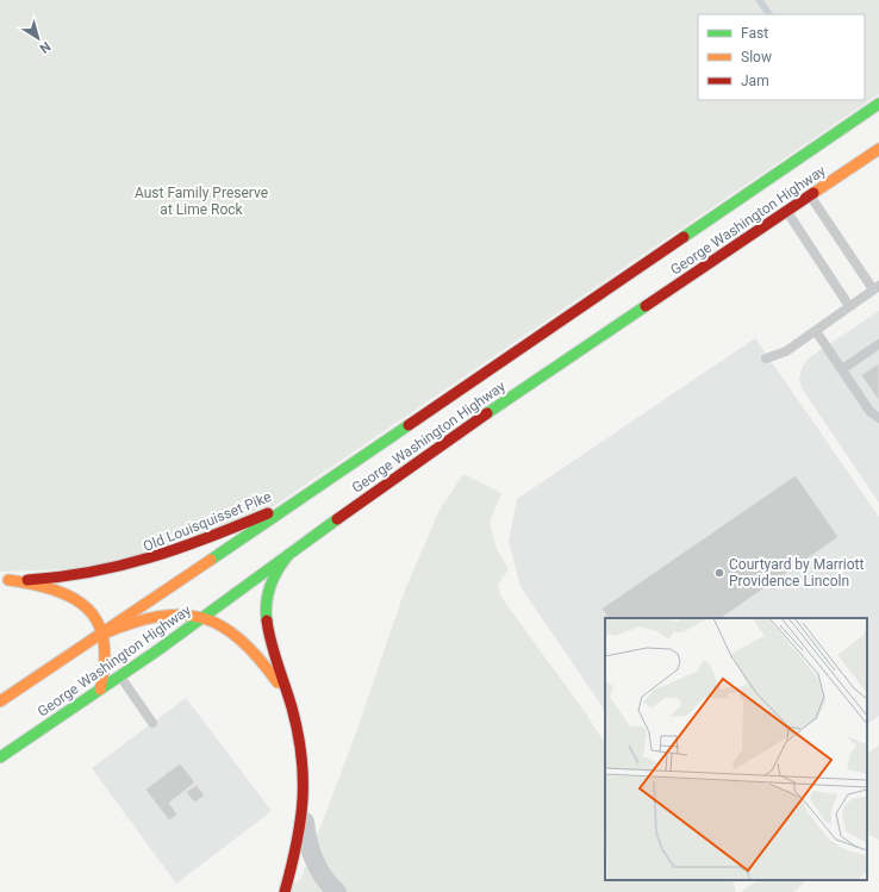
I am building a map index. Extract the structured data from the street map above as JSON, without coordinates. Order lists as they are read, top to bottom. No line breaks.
{"streets":{"main road":["George Washington Highway","Old Louisquisset Pike"]},"crossings":[["George Washington Highway","Old Louisquisset Pike"]],"parks":["Aust Family Preserve at Lime Rock"],"places":["Courtyard by Marriott Providence Lincoln"],"legend":["Fast","Slow","Jam"],"north":"bottom right"}
